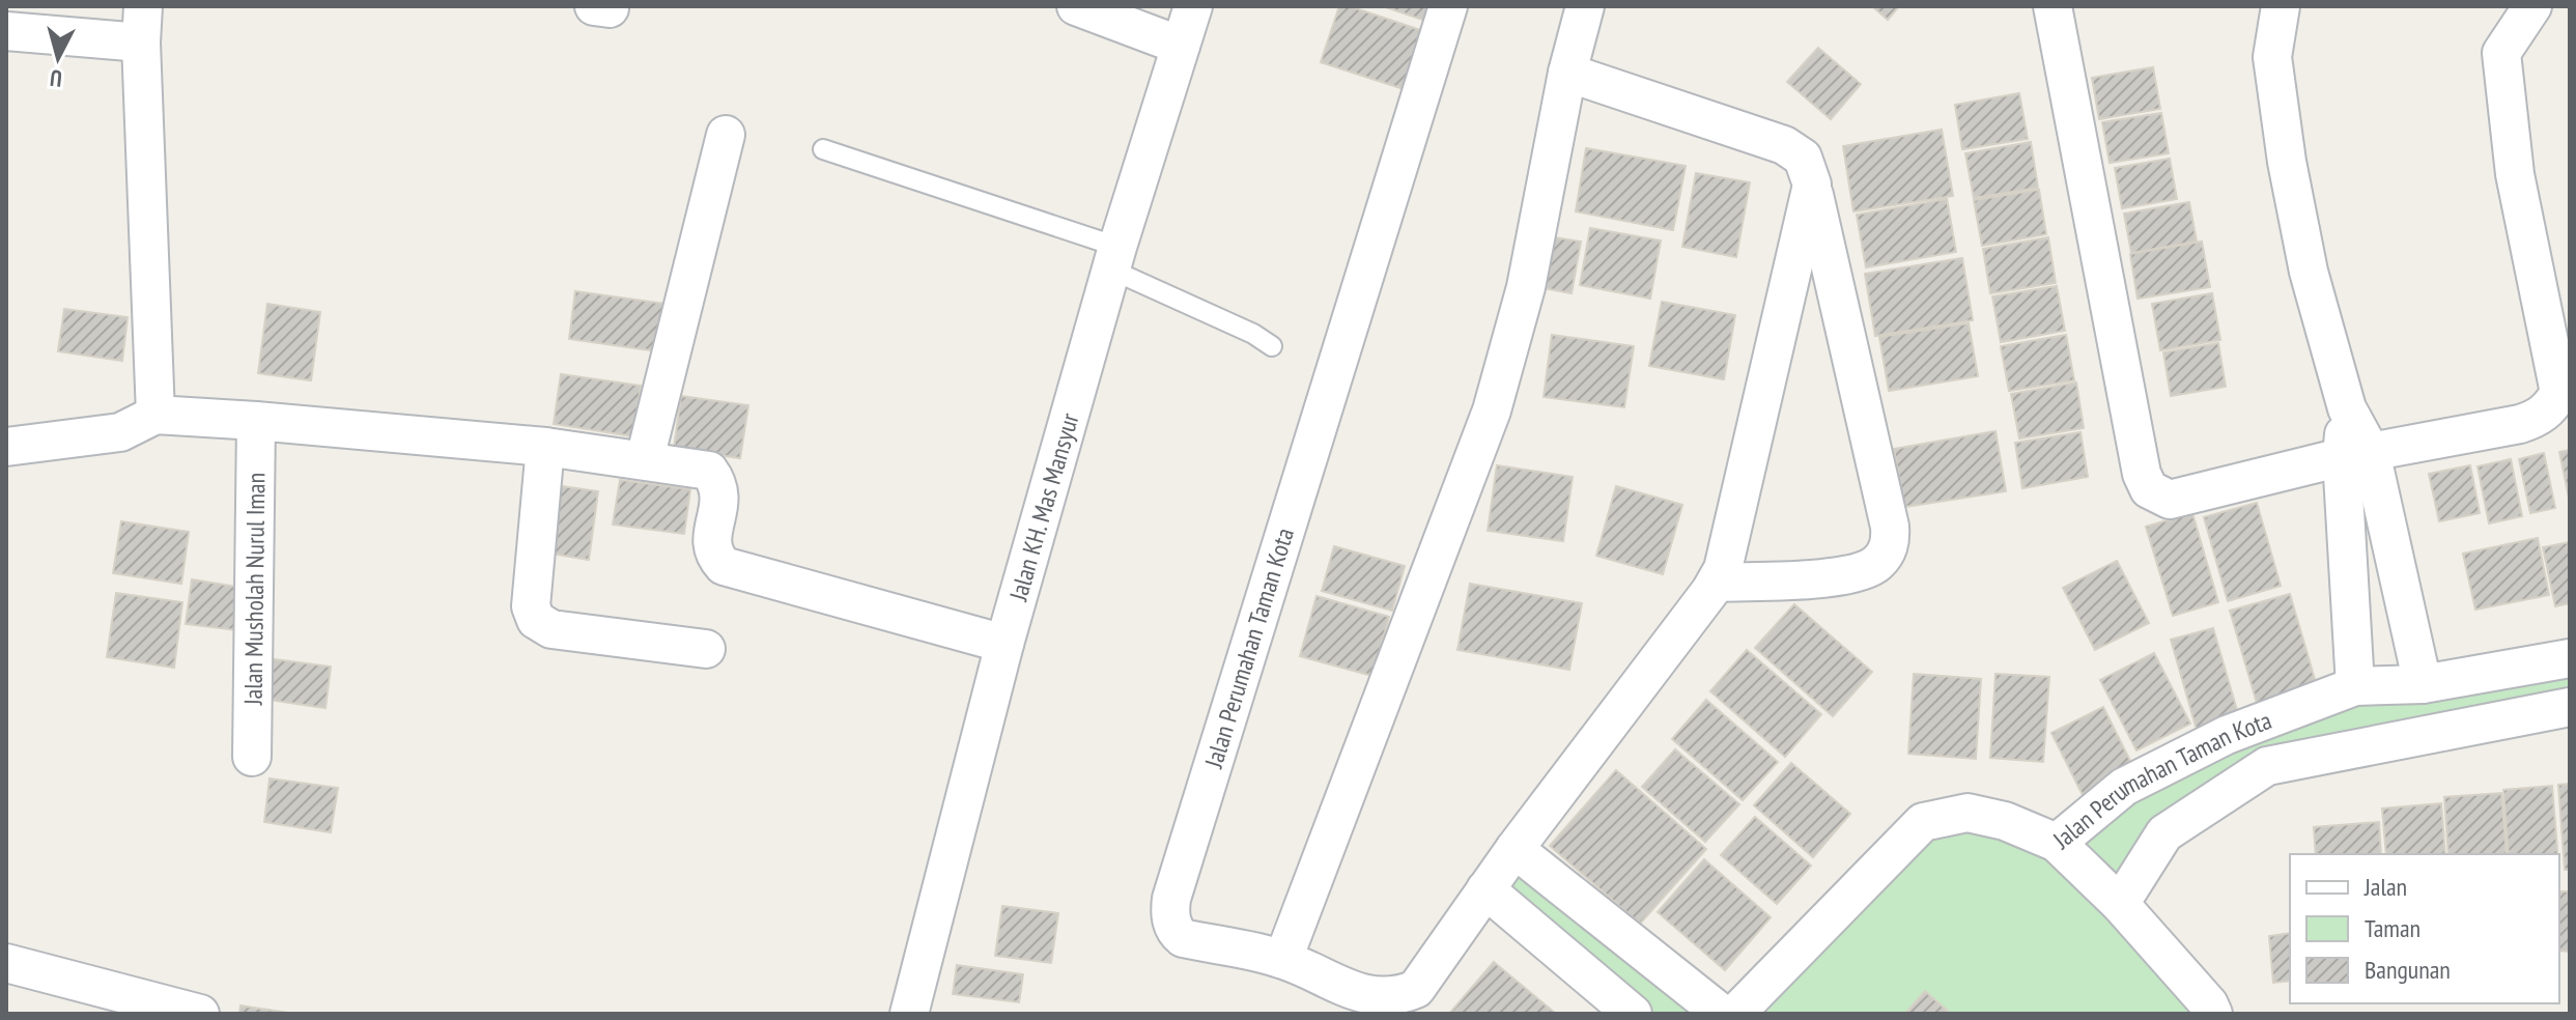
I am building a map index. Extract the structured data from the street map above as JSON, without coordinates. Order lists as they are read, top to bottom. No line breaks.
{"streets":{"street":["Jalan KH. Mas Mansyur","Jalan Musholah Nurul Iman","Jalan Perumahan Taman Kota"]},"legend":["Jalan","Taman","Bangunan"],"north":"bottom"}
